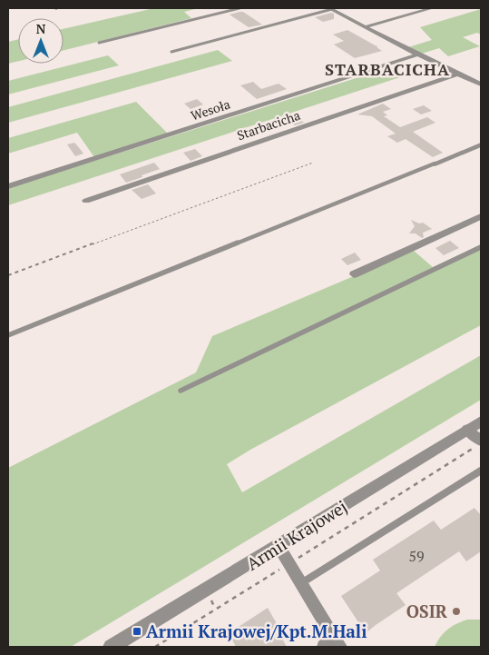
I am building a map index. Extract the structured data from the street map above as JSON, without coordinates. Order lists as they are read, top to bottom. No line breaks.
{"streets":{"street":["Wesoła","Starbacicha","Armii Krajowej"]},"districts":["STARBACICHA"],"places":{"other":["OSIR"],"transit":["Armii Krajowej/Kpt.M.Hali"]},"house_numbers":["59"],"north":"top"}
